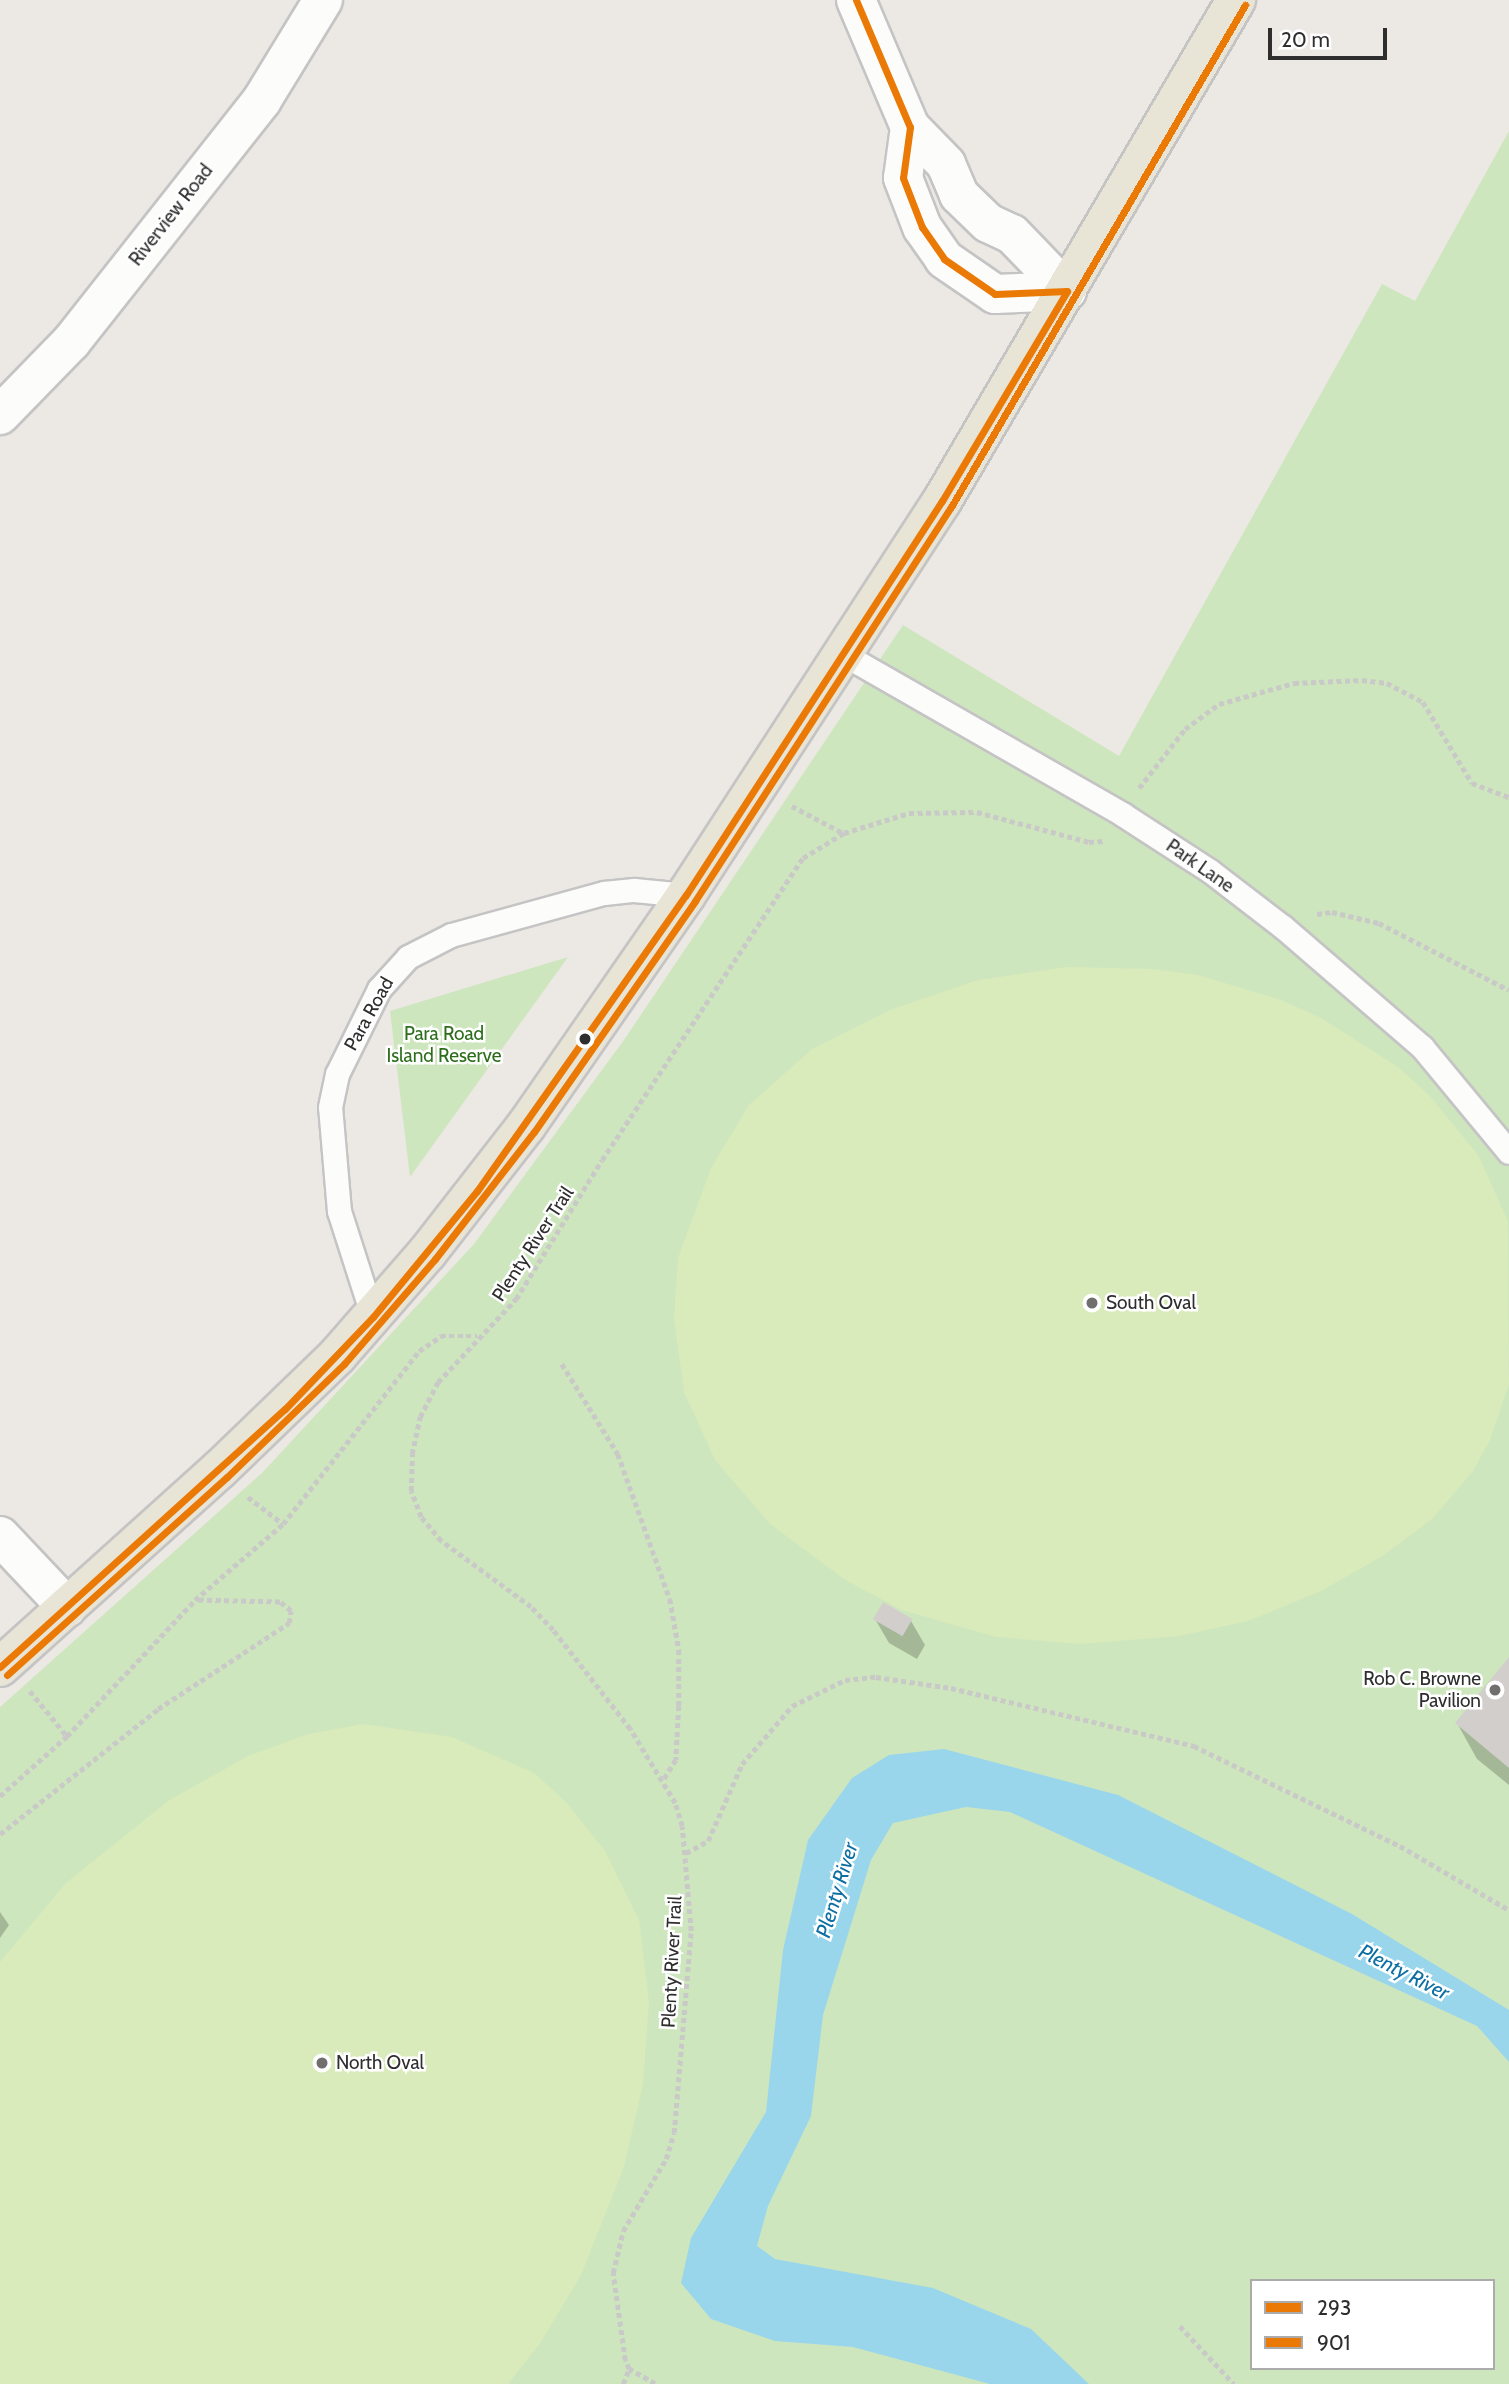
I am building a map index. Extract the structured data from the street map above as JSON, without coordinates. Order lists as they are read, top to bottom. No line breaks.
{"streets":{"street":["Riverview Road"],"lane":["Park Lane","Para Road"],"path":["Plenty River Trail"]},"crossings":[["Park Lane","Plenty River Trail"]],"water":["Plenty River"],"parks":["Para Road Island Reserve"],"places":["South Oval","Rob C. Browne Pavilion","North Oval"],"lines":["transit line 293","transit line 901"],"legend":["293","901"],"scale_bar":"20 m"}
